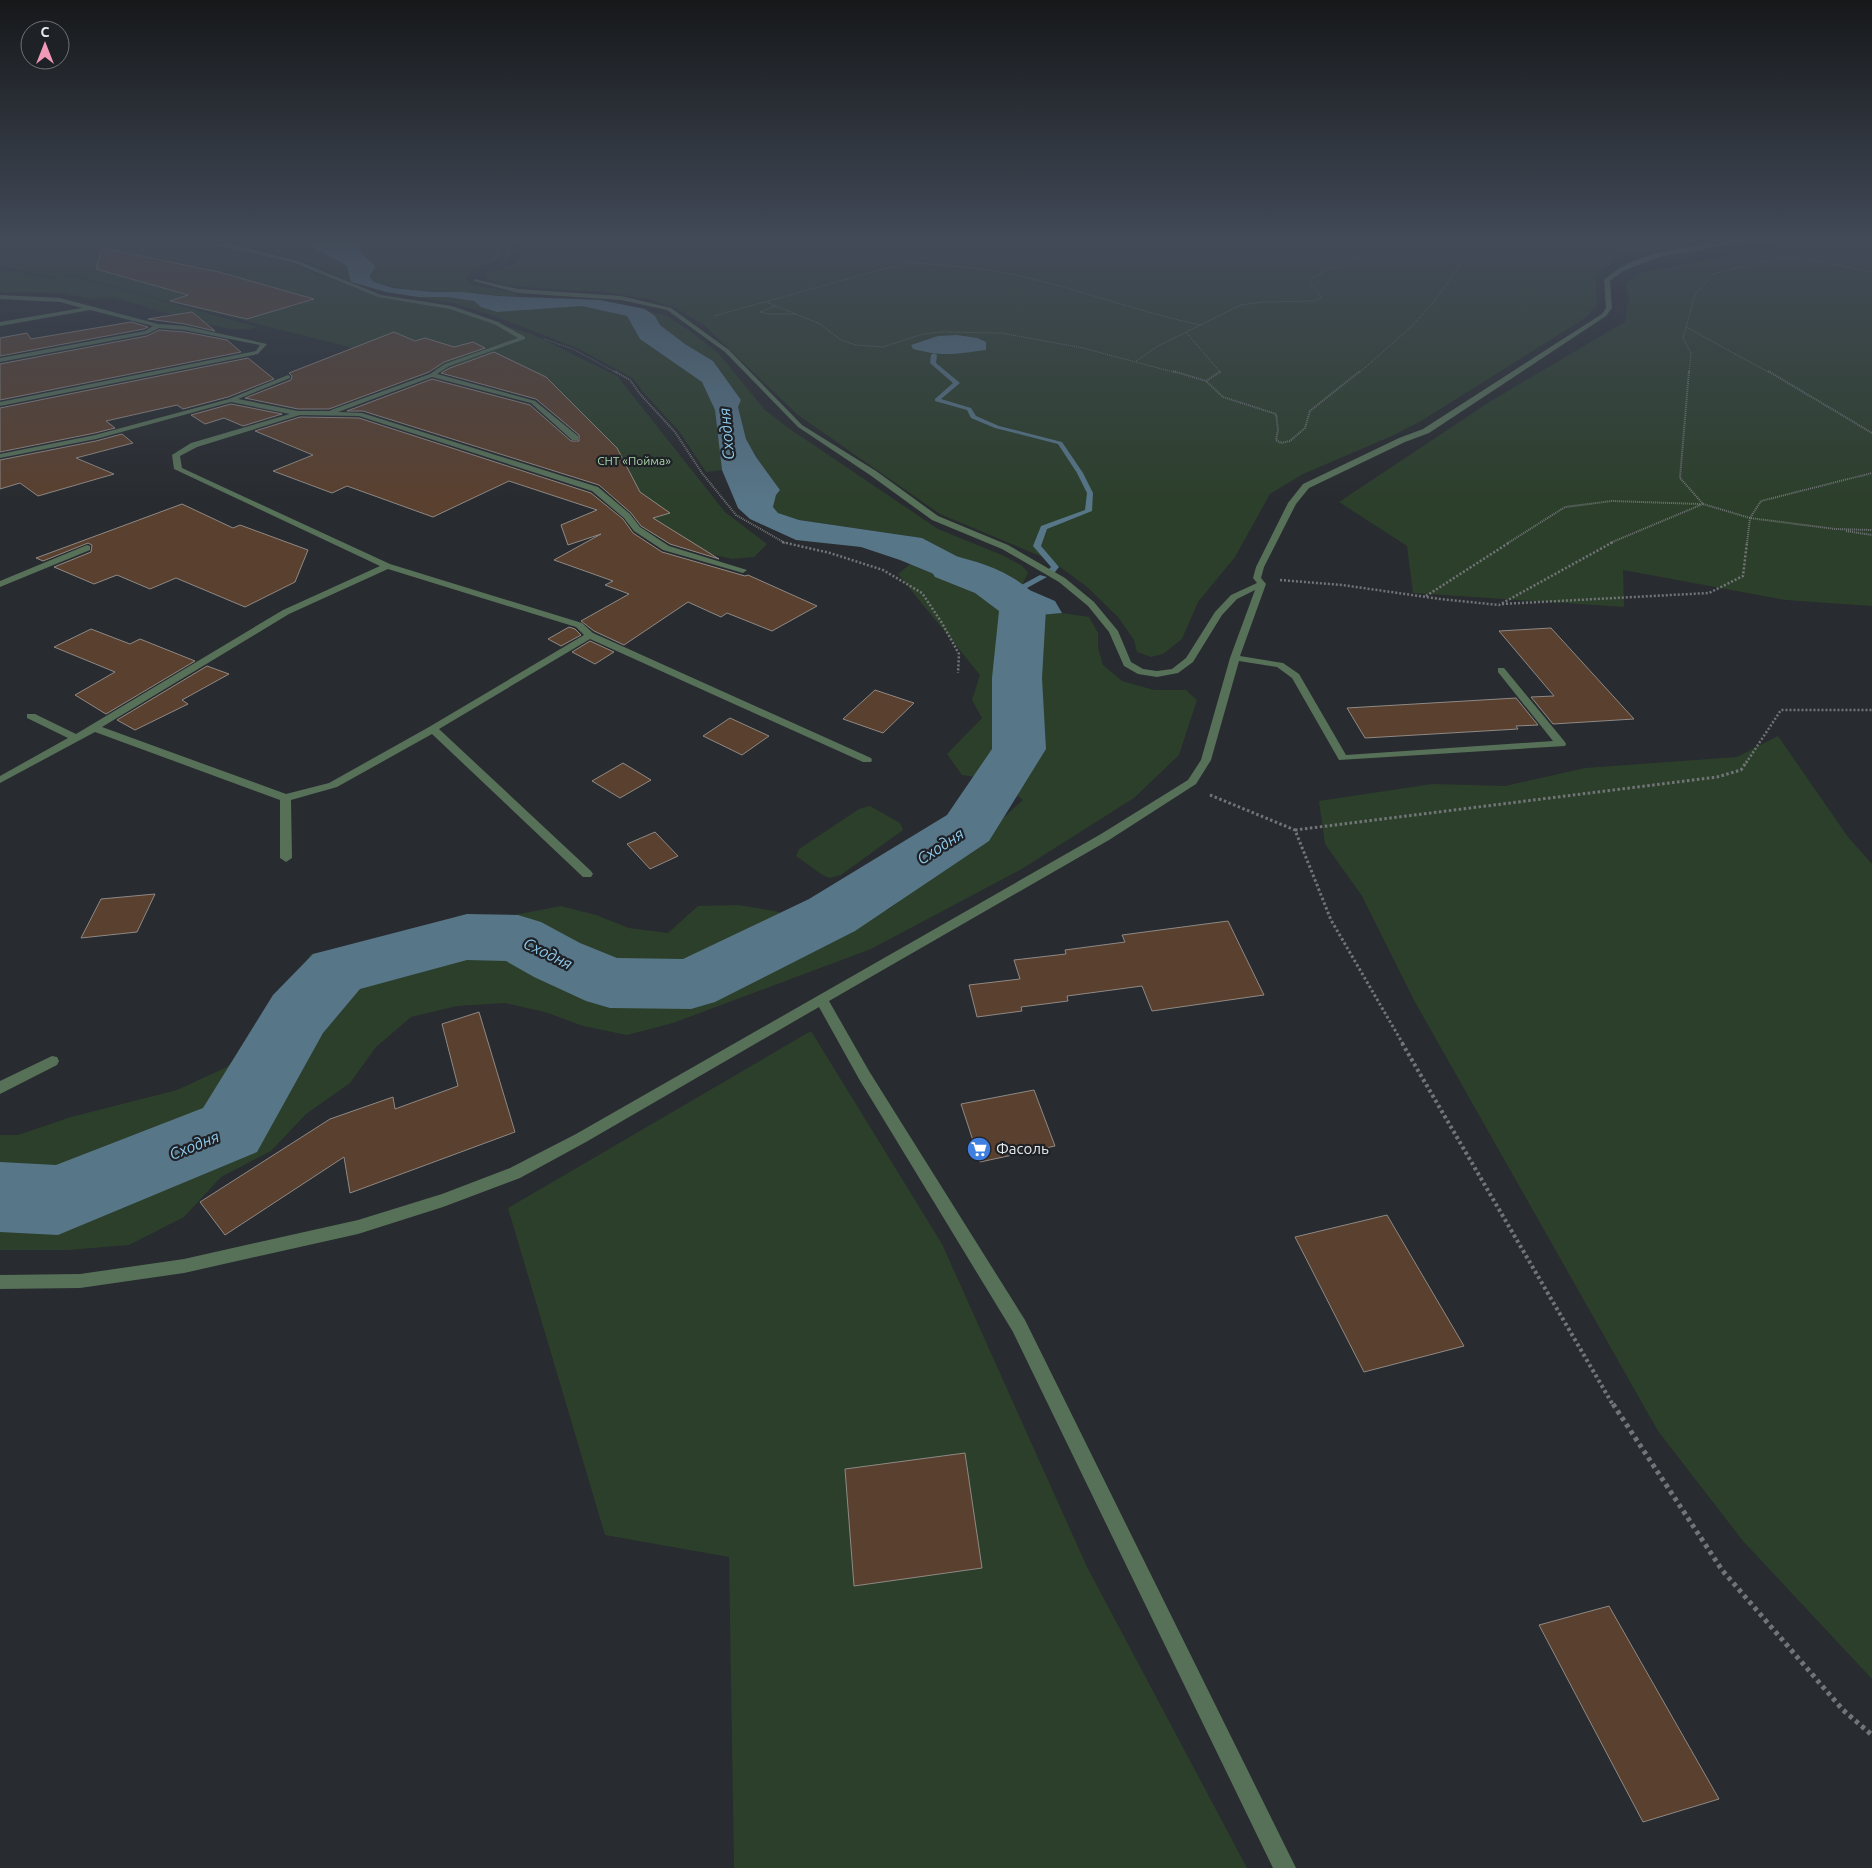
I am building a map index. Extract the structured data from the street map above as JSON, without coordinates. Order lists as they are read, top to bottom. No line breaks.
{"water":["Сходня"],"parks":["СНТ «Пойма»"],"places":{"supermarket":["Фасоль"]},"north":"top"}
